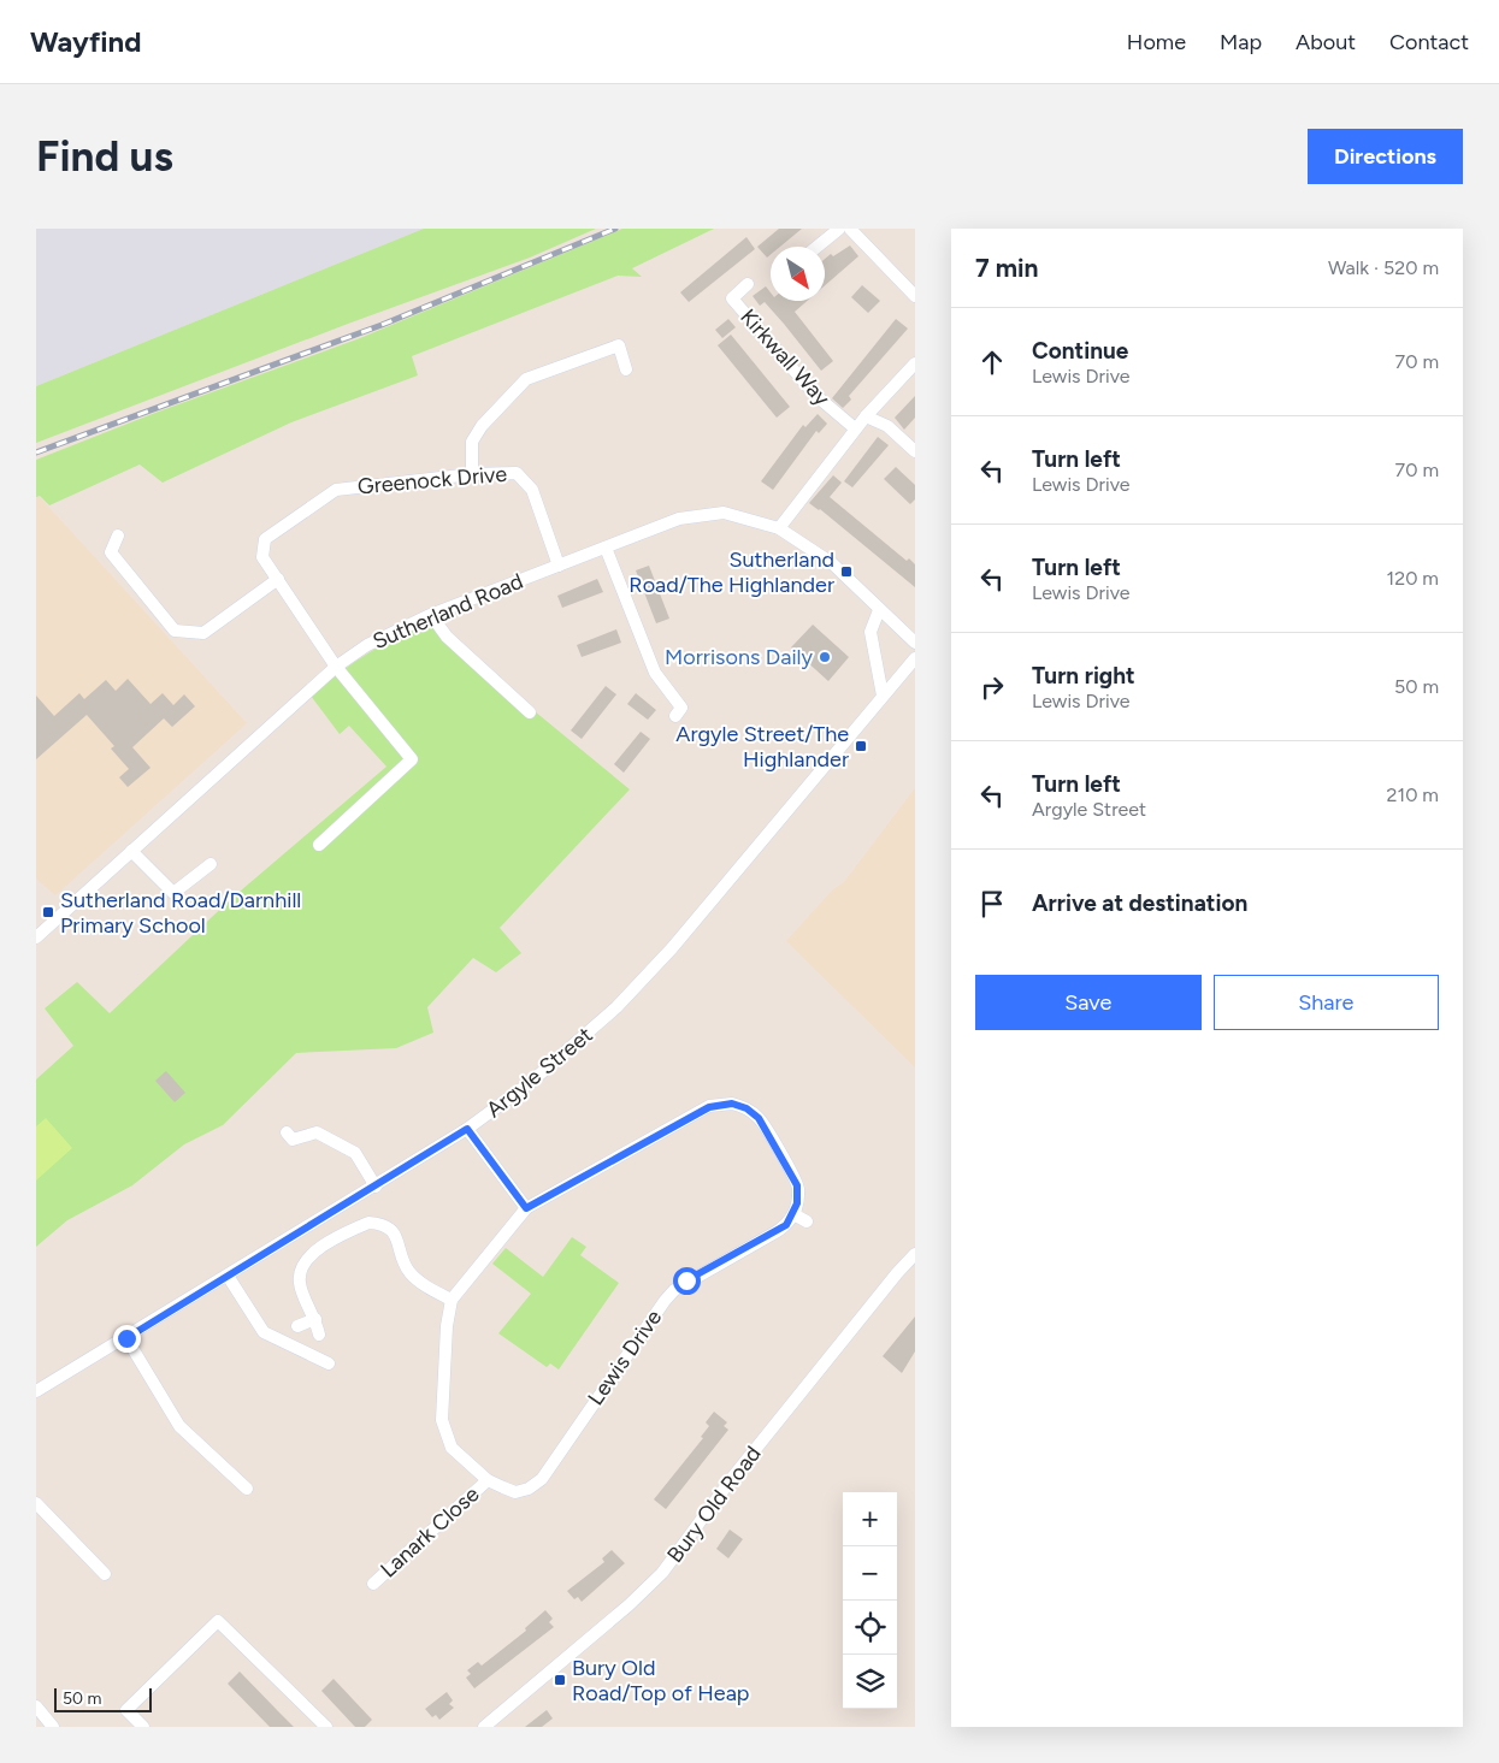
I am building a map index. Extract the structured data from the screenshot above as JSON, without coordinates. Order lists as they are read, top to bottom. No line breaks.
{"streets":{"street":["Kirkwall Way","Greenock Drive","Sutherland Road","Argyle Street","Lewis Drive","Bury Old Road","Lanark Close"]},"crossings":[["Greenock Drive","Sutherland Road"],["Lewis Drive","Lanark Close"]],"places":{"transit":["Sutherland Road/The Highlander","Argyle Street/The Highlander","Sutherland Road/Darnhill Primary School","Bury Old Road/Top of Heap"],"other":["Morrisons Daily"]},"scale_bar":"50 m","north":"bottom right","page":{"header":"Wayfind","nav":["Home","Map","About","Contact"],"buttons":["Directions",["Save","Share"]],"title":"Find us","heading":["7 min","Walk · 520 m"],"list":[["Continue","Lewis Drive","70 m"],["Turn left","Lewis Drive","70 m"],["Turn left","Lewis Drive","120 m"],["Turn right","Lewis Drive","50 m"],["Turn left","Argyle Street","210 m"],"Arrive at destination"],"map_buttons":["+","−"],"scale":"50 m"}}
